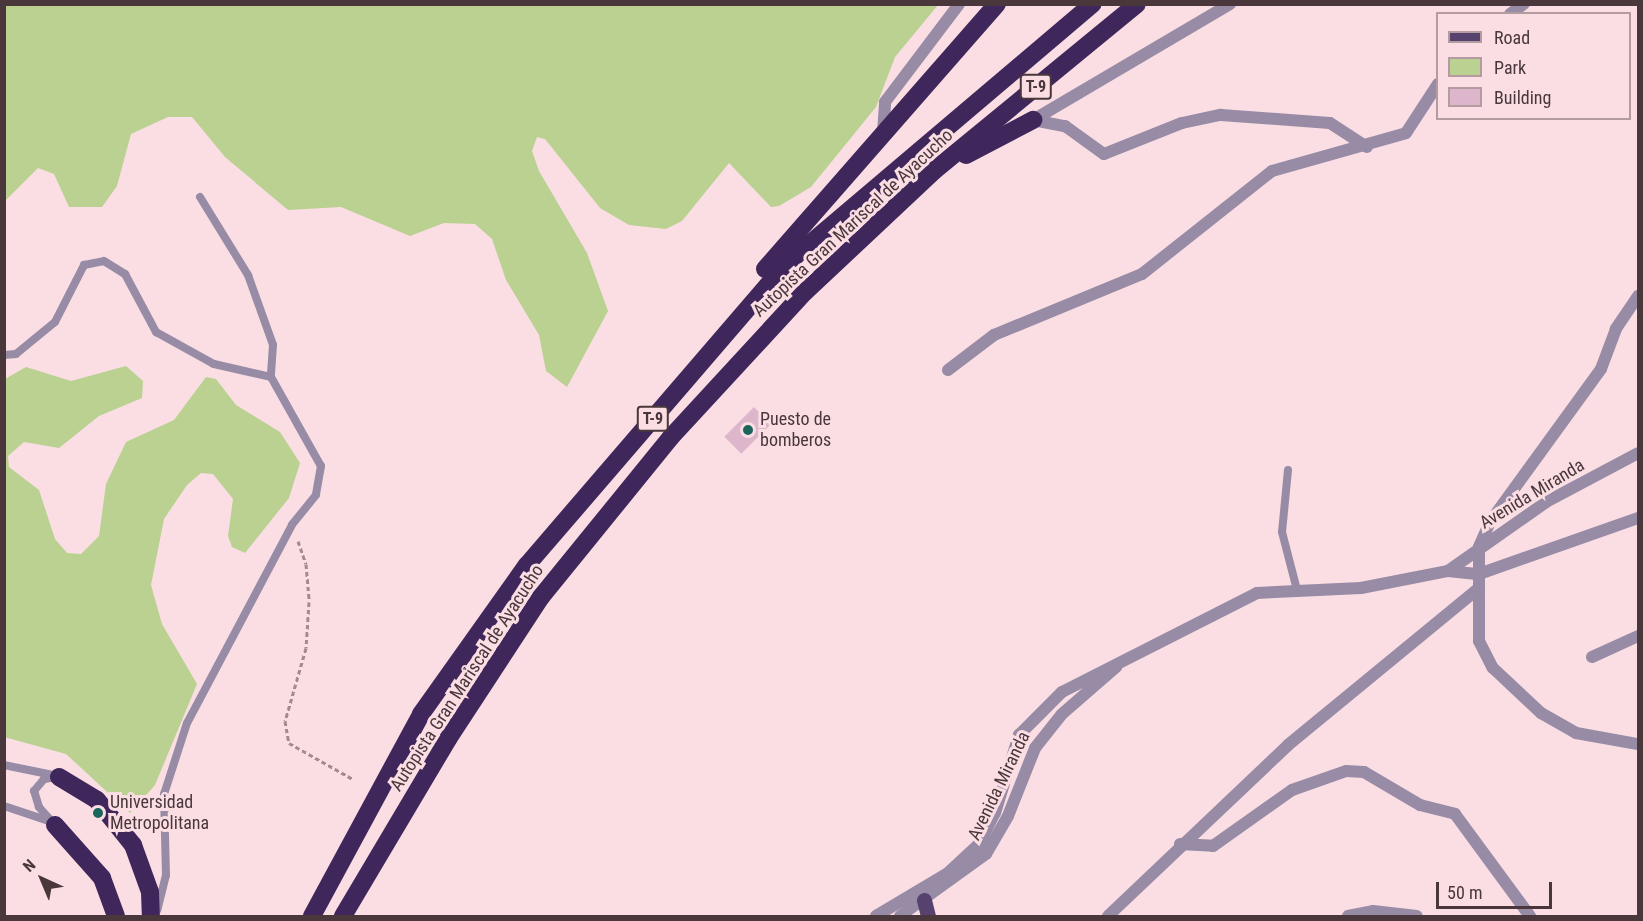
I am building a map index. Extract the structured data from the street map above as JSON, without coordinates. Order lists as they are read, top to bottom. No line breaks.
{"streets":{"highway":["T-9","Autopista Gran Mariscal de Ayacucho"],"street":["Avenida Miranda"]},"places":["Puesto de bomberos","Universidad Metropolitana"],"legend":["Road","Park","Building"],"scale_bar":"50 m","north":"top left"}
